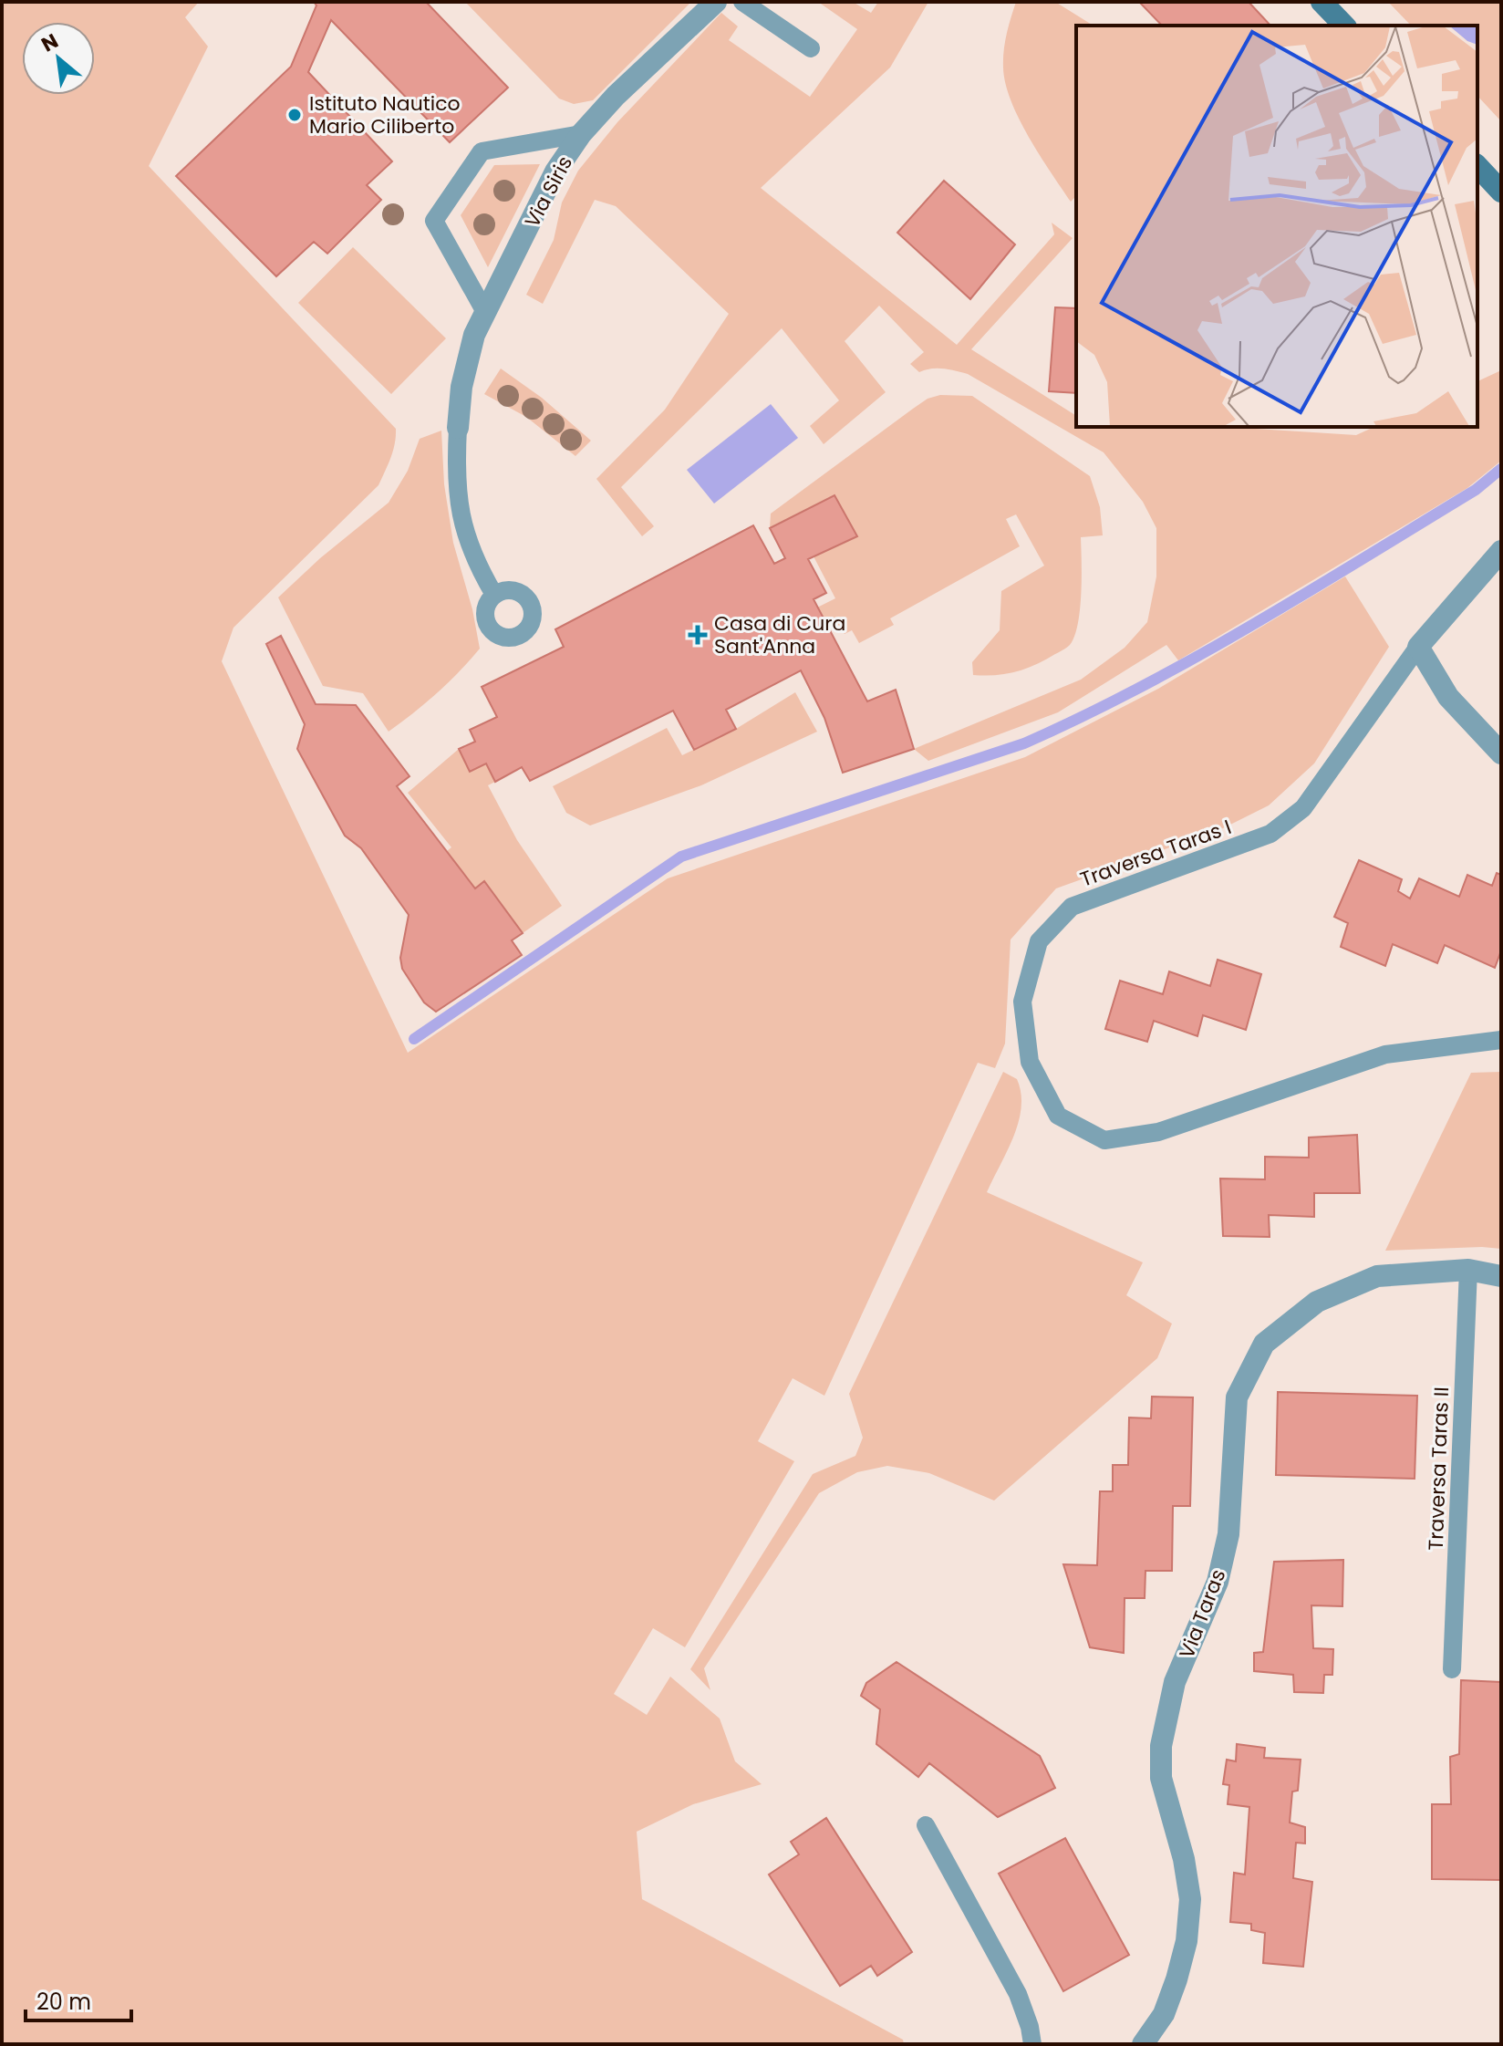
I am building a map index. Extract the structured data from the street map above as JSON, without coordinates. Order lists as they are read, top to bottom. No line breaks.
{"streets":{"street":["Via Siris","Via Taras"],"lane":["Traversa Taras I","Traversa Taras II"]},"crossings":[["Traversa Taras II","Via Taras"]],"places":{"other":["Istituto Nautico Mario Ciliberto"],"health":["Casa di Cura Sant'Anna"]},"scale_bar":"20 m","north":"top left"}
